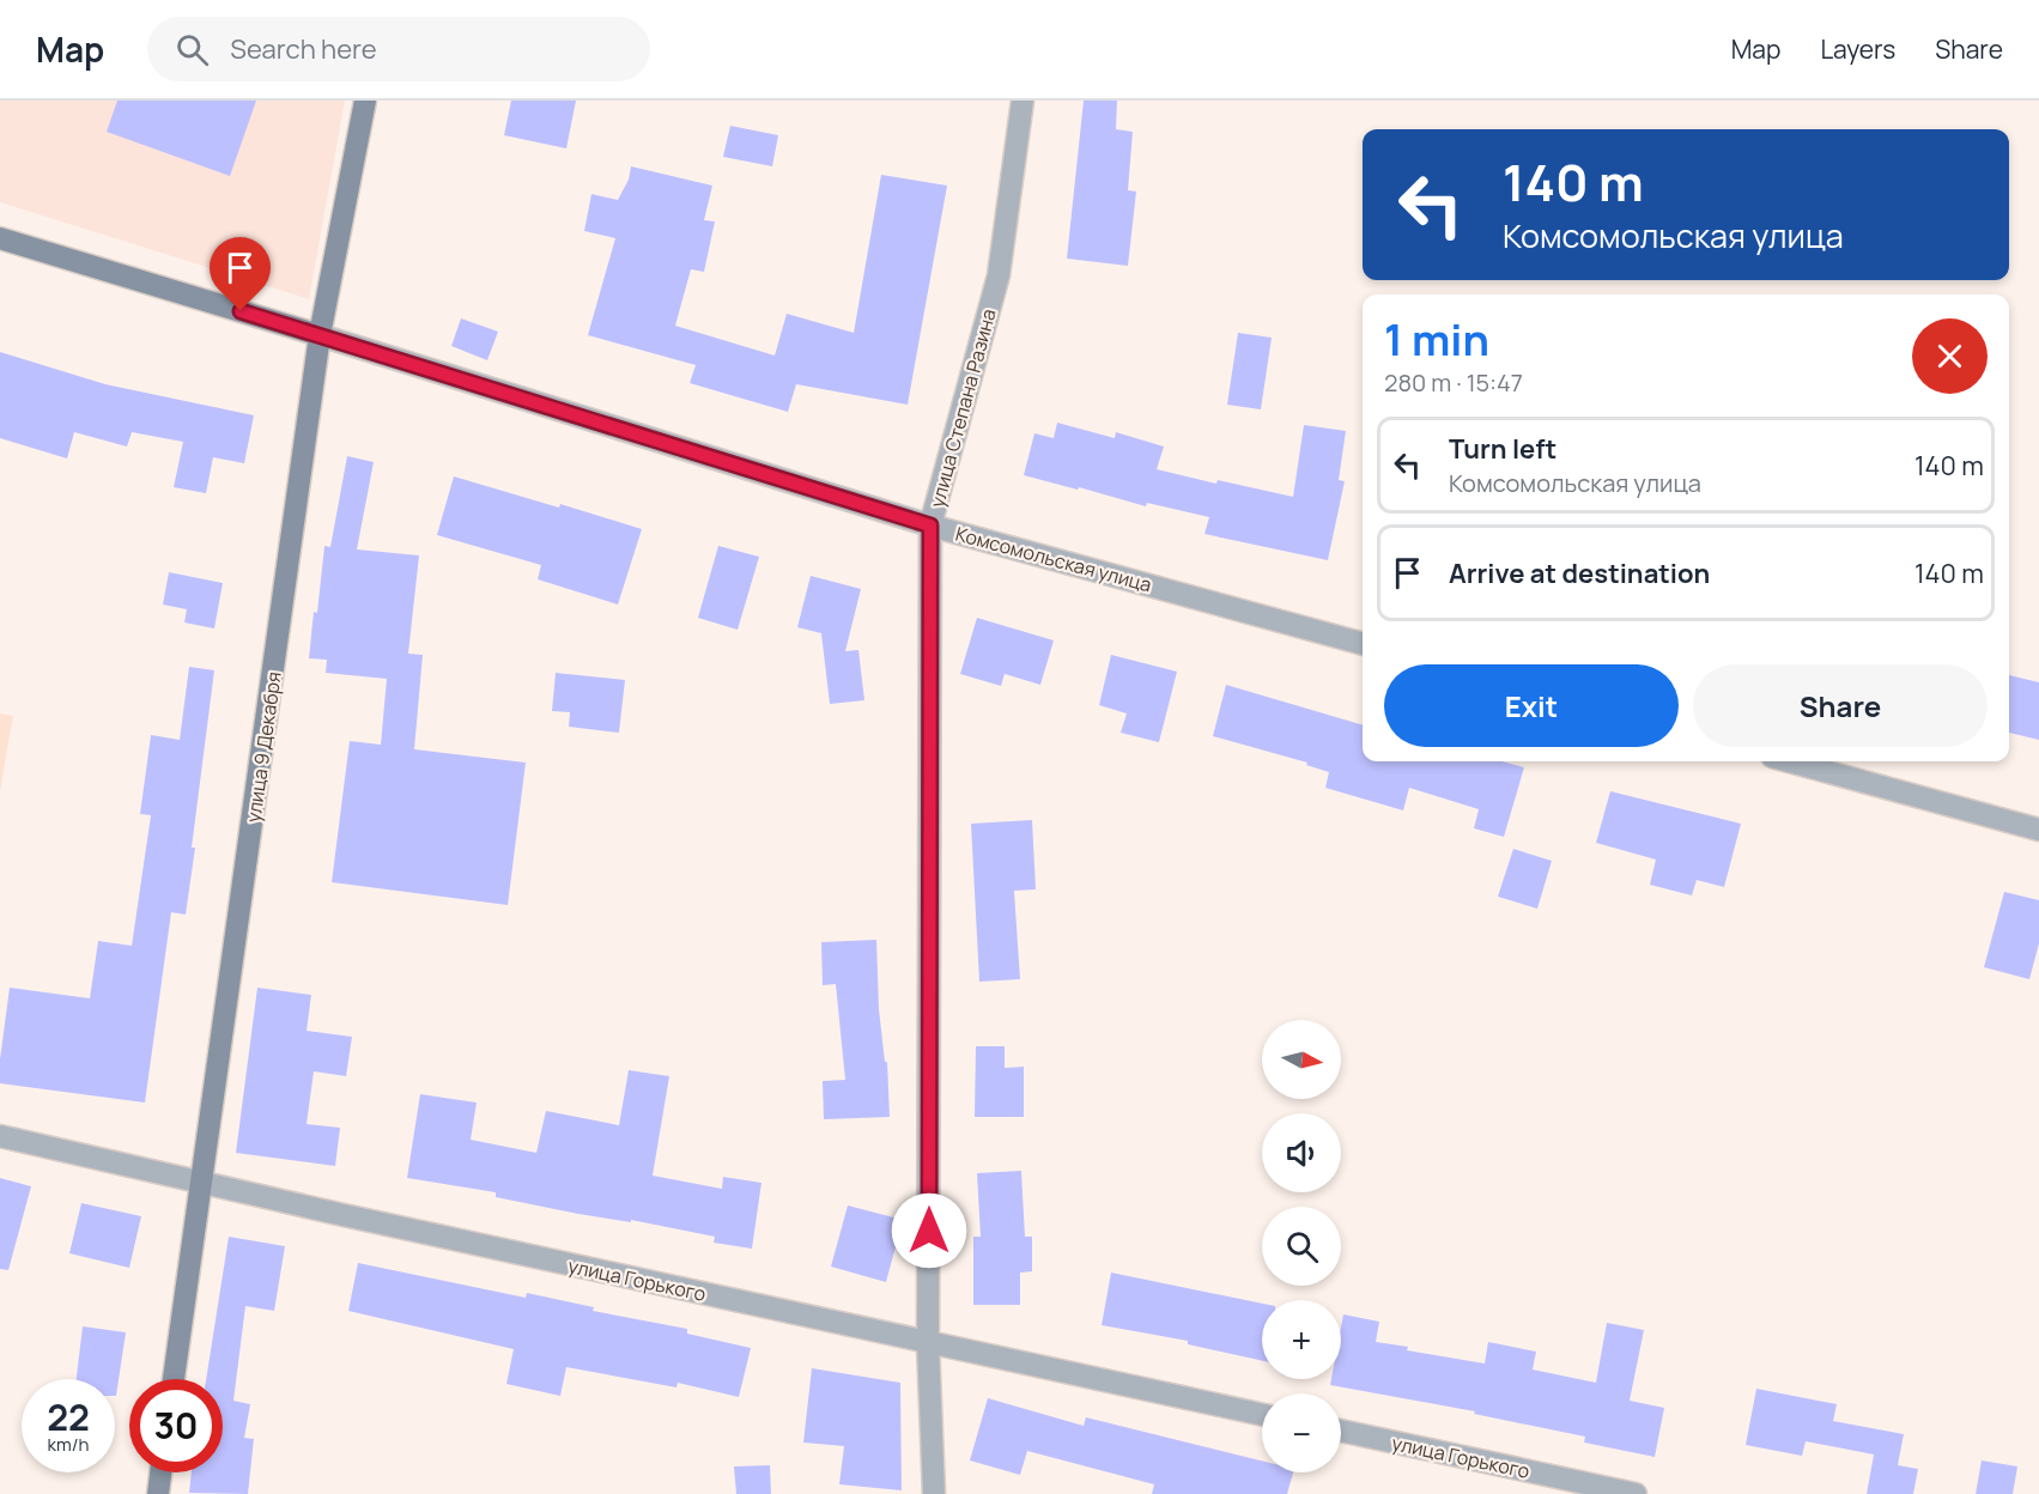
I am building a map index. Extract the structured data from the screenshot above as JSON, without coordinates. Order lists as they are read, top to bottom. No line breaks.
{"streets":{"main road":["Комсомольская улица","улица 9 Декабря"],"street":["улица Степана Разина","улица Горького"]},"crossings":[["улица Степана Разина","Комсомольская улица"],["улица Степана Разина","улица Горького"],["Комсомольская улица","улица 9 Декабря"],["улица 9 Декабря","улица Горького"]],"north":"right","page":{"header":"Map","search":"Search here","nav":["Map","Layers","Share"],"turn":["140 m","Комсомольская улица"],"heading":["1 min","280 m · 15:47"],"list":[{"name":"Turn left","note":"Комсомольская улица","value":"140 m"},{"name":"Arrive at destination","value":"140 m"}],"buttons":["Exit","Share"],"map_buttons":["+","−"],"speed":"22 km/h","limit":"30"}}
